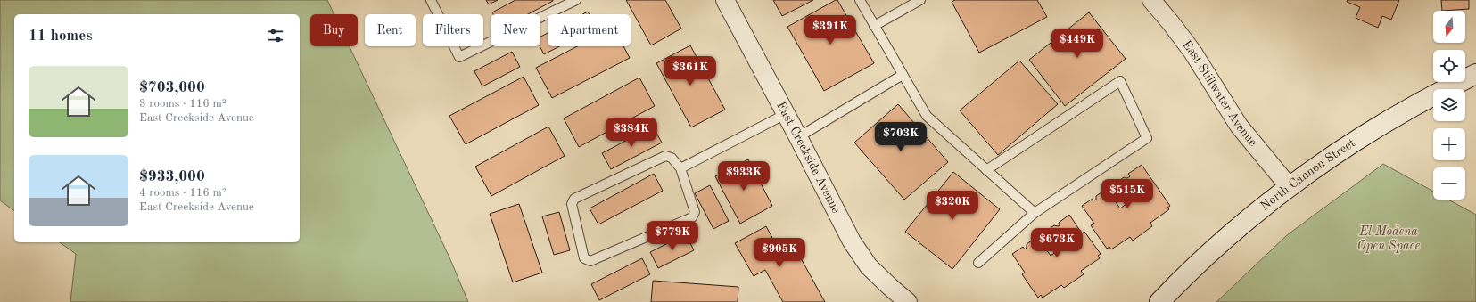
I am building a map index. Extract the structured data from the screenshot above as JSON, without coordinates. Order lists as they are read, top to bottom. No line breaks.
{"streets":{"main road":["North Cannon Street"],"street":["East Stillwater Avenue","East Creekside Avenue"]},"crossings":[["East Stillwater Avenue","North Cannon Street"]],"parks":["El Modena Open Space"],"north":"bottom","page":{"map_buttons":["+","−"],"chip":["Buy","Rent","Filters","New","Apartment"],"heading":"11 homes","price":["$391K","$449K","$361K","$384K","$703K","$933K","$515K","$320K","$779K","$673K","$905K"],"list":[{"name":"$703,000","note":"3 rooms · 116 m² · East Creekside Avenue"},{"name":"$933,000","note":"4 rooms · 116 m² · East Creekside Avenue"}]}}
